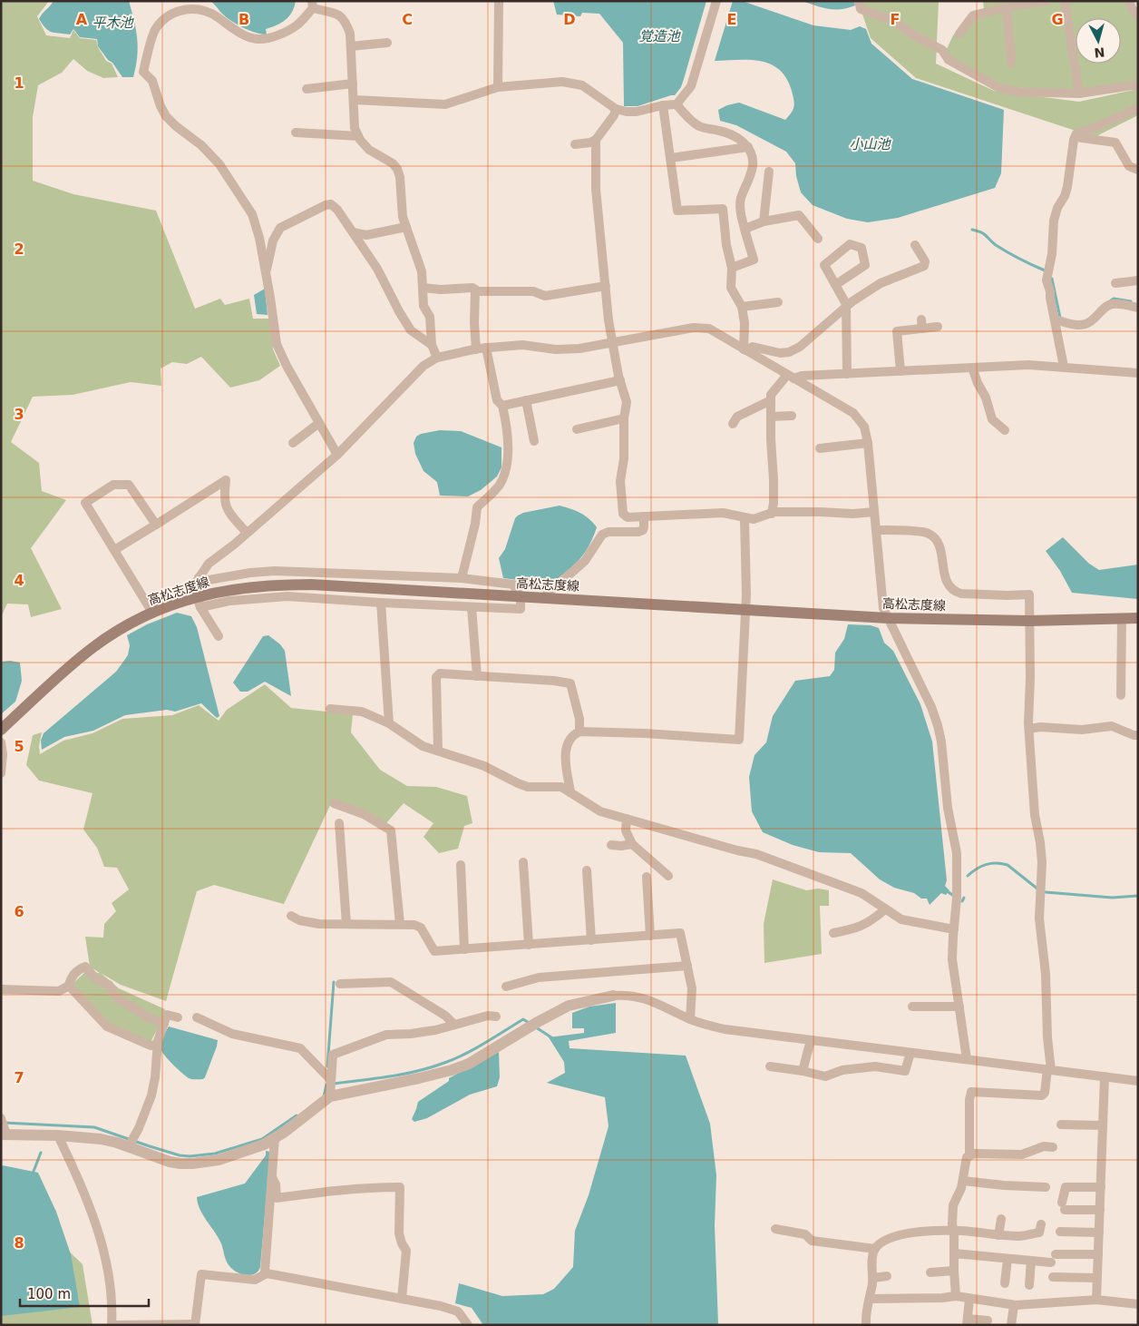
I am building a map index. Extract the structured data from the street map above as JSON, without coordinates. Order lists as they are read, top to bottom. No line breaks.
{"streets":{"main road":["高松志度線"]},"water":["平木池","覚造池","小山池"],"scale_bar":"100 m","north":"bottom","grid":{"columns":["A","B","C","D","E","F","G"],"rows":["1","2","3","4","5","6","7","8"]}}
